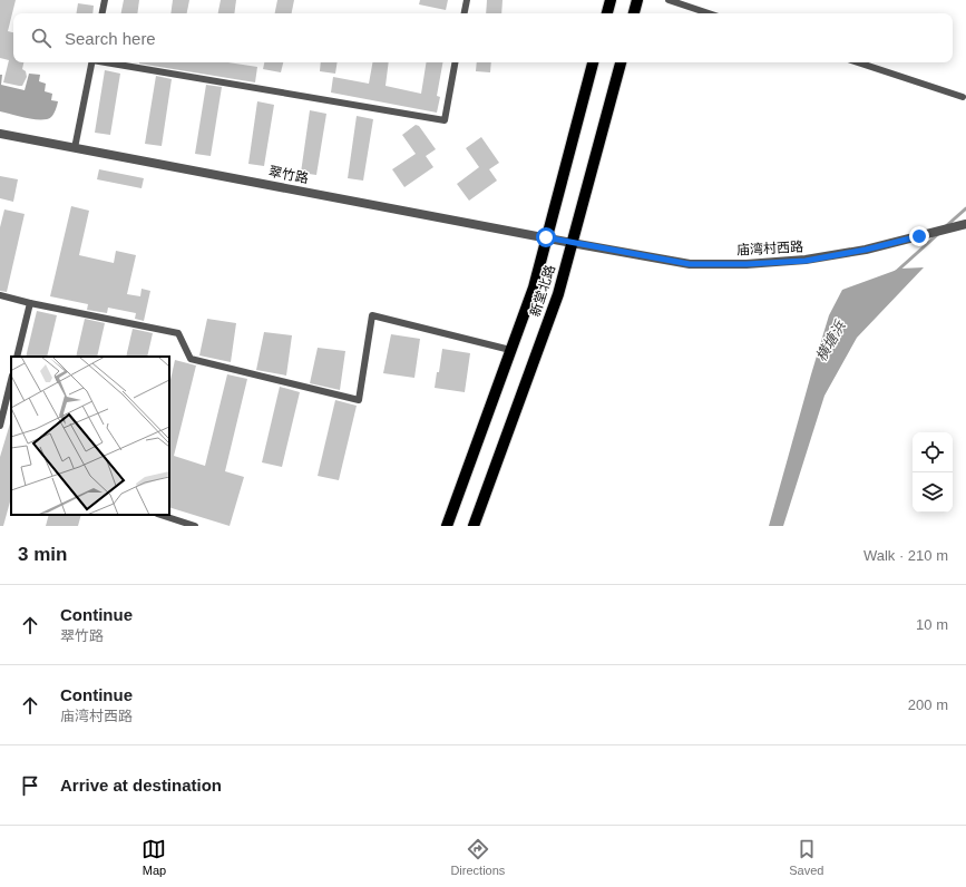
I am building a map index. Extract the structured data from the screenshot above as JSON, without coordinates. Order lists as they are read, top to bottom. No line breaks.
{"streets":{"main road":["新堂北路"],"street":["翠竹路","庙湾村西路"]},"crossings":[["翠竹路","庙湾村西路"],["翠竹路","新堂北路"],["庙湾村西路","新堂北路"]],"water":["横塘浜"],"page":{"search":"Search here","heading":["3 min","Walk · 210 m"],"list":[["Continue","翠竹路","10 m"],["Continue","庙湾村西路","200 m"],"Arrive at destination"],"nav":["Map","Directions","Saved"]}}
